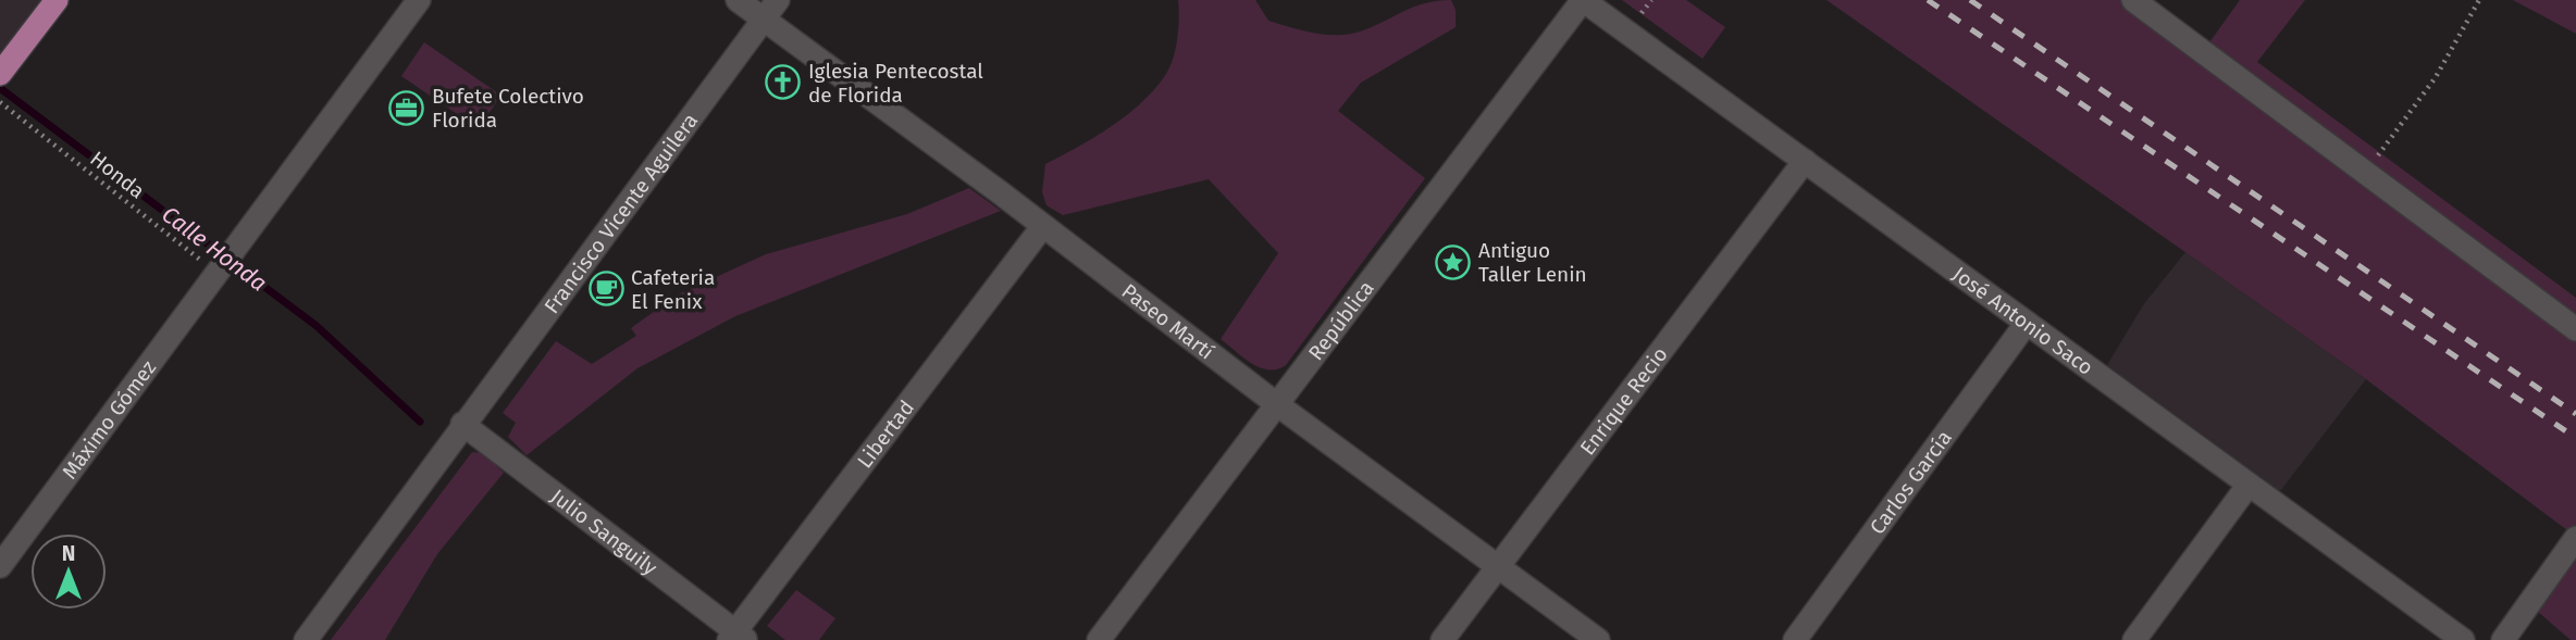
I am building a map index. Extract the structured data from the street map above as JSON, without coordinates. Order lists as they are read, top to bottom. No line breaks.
{"streets":{"street":["Francisco Vicente Aguilera","José Antonio Saco","República","Paseo Martí","Enrique Recio","Máximo Gómez","Libertad","Carlos García","Julio Sanguily"],"path":["Honda"]},"crossings":[["Honda","Máximo Gómez"],["Francisco Vicente Aguilera","Paseo Martí"],["Francisco Vicente Aguilera","Julio Sanguily"],["José Antonio Saco","República"],["José Antonio Saco","Enrique Recio"],["José Antonio Saco","Carlos García"],["República","Paseo Martí"],["Paseo Martí","Enrique Recio"],["Paseo Martí","Libertad"],["Libertad","Julio Sanguily"]],"water":["Calle Honda"],"places":{"church":["Iglesia Pentecostal de Florida"],"office":["Bufete Colectivo Florida"],"place":["Antiguo Taller Lenin"],"cafe":["Cafeteria El Fenix"]},"north":"top"}
